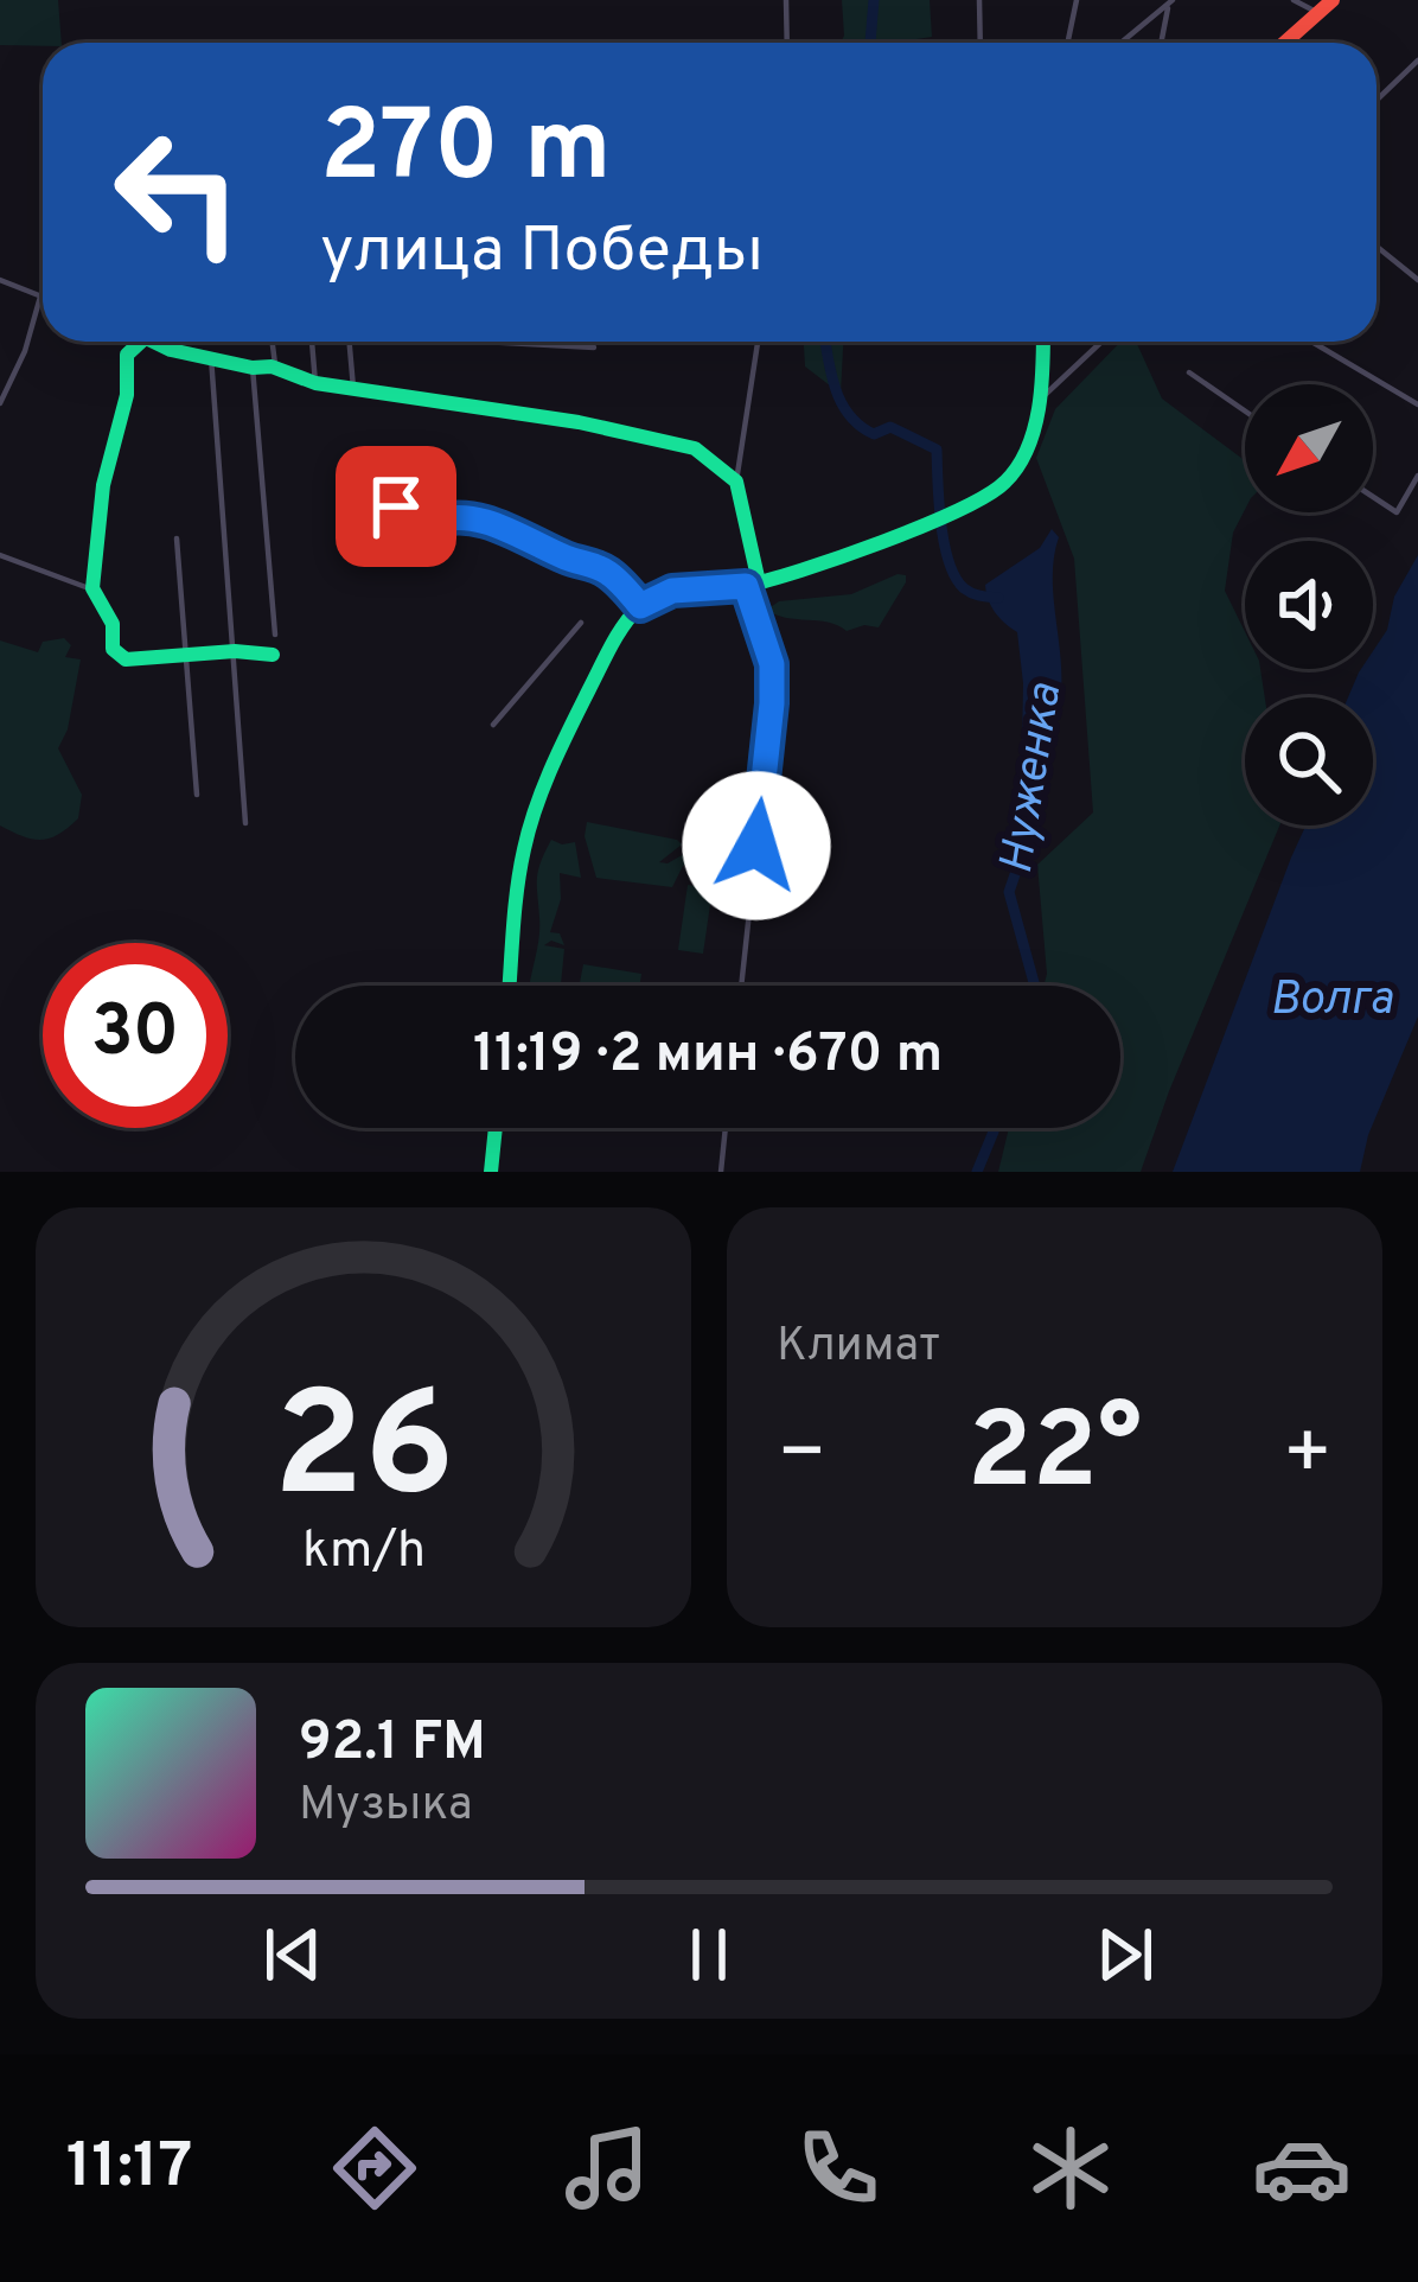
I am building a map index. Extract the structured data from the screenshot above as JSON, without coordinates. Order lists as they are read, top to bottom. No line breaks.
{"water":["Нуженка","Волга"],"north":"bottom left","page":{"turn":["270 m","улица Победы"],"limit":"30","trip":"11:19 · 2 мин · 670 m","tile":"Климат","heat":["−","22°","+"],"song":["92.1 FM","Музыка"],"tabs":"11:17","gauge":["26","km/h"]}}
